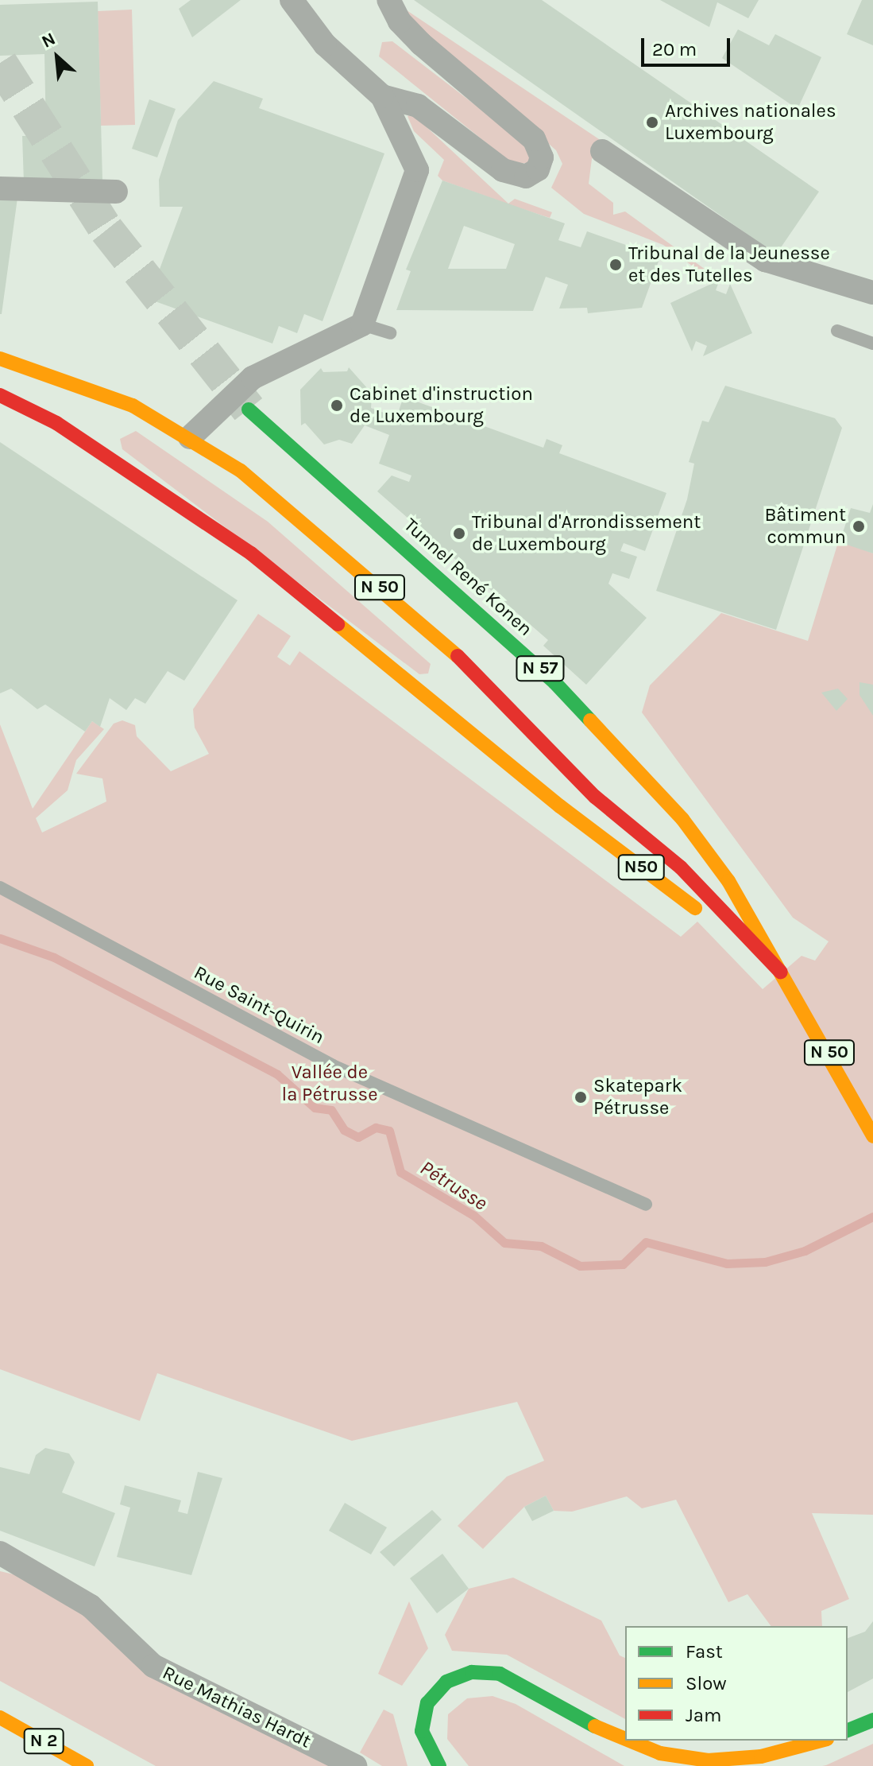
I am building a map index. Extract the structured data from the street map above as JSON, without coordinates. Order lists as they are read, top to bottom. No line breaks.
{"streets":{"main road":["Tunnel René Konen","N 50","N 57","N50","N 2"],"street":["Rue Mathias Hardt"],"lane":["Rue Saint-Quirin"]},"crossings":[["Tunnel René Konen","N 50"],["Tunnel René Konen","N50"],["N 50","N50"]],"water":["Pétrusse"],"parks":["Vallée de la Pétrusse"],"places":["Archives nationales Luxembourg","Tribunal de la Jeunesse et des Tutelles","Cabinet d'instruction de Luxembourg","Bâtiment commun","Tribunal d'Arrondissement de Luxembourg","Skatepark Pétrusse"],"legend":["Fast","Slow","Jam"],"scale_bar":"20 m","north":"top left"}
